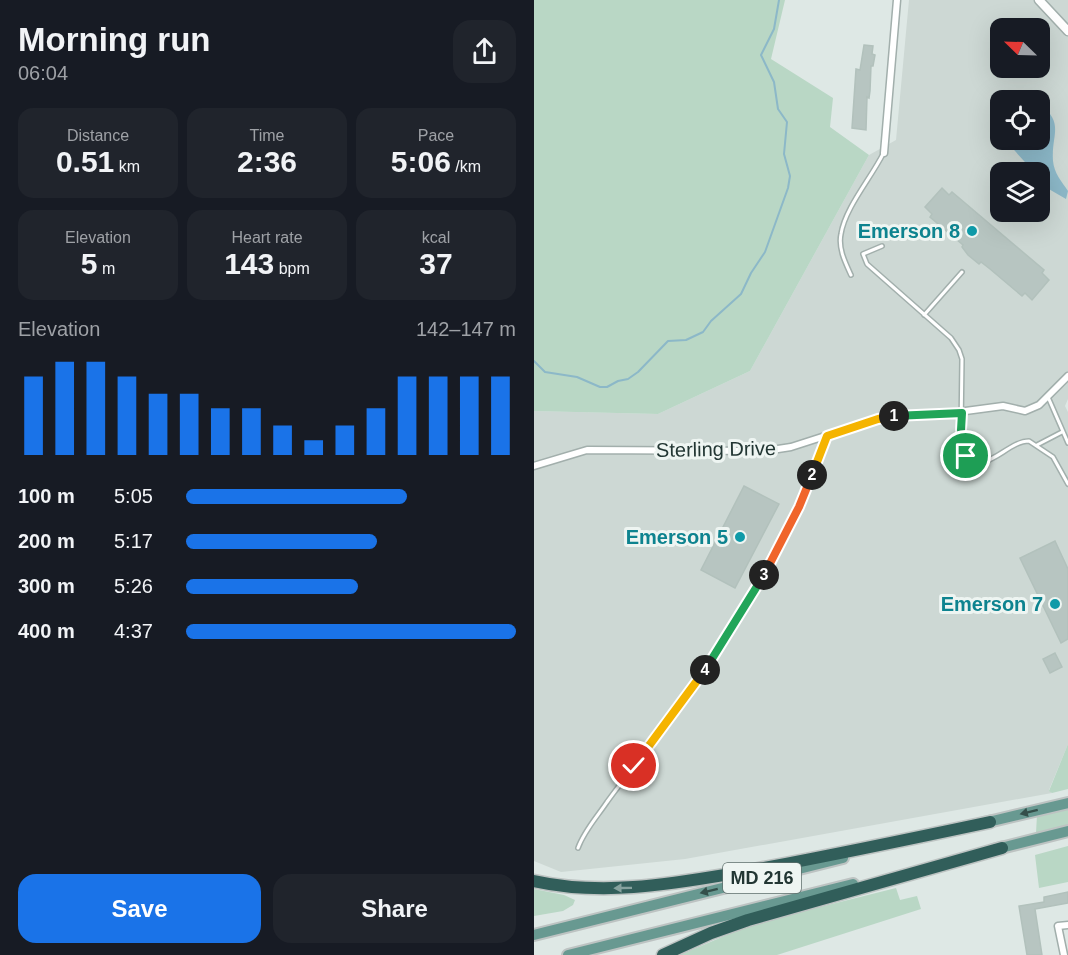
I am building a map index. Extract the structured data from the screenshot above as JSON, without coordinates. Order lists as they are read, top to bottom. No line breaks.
{"streets":{"main road":["MD 216"],"street":["Sterling Drive"]},"places":["Emerson 8","Emerson 5","Emerson 7"],"north":"top left","page":{"heading":["Morning run","06:04"],"stats":[["Distance","0.51 km"],["Time","2:36"],["Pace","5:06 /km"],["Elevation","5 m"],["Heart rate","143 bpm"],["kcal","37"]],"chart":["Elevation","142–147 m"],"pins":["1","2","3","4"],"list":[{"name":"100 m","note":"5:05"},{"name":"200 m","note":"5:17"},{"name":"300 m","note":"5:26"},{"name":"400 m","note":"4:37"}],"buttons":["Save","Share"]}}
